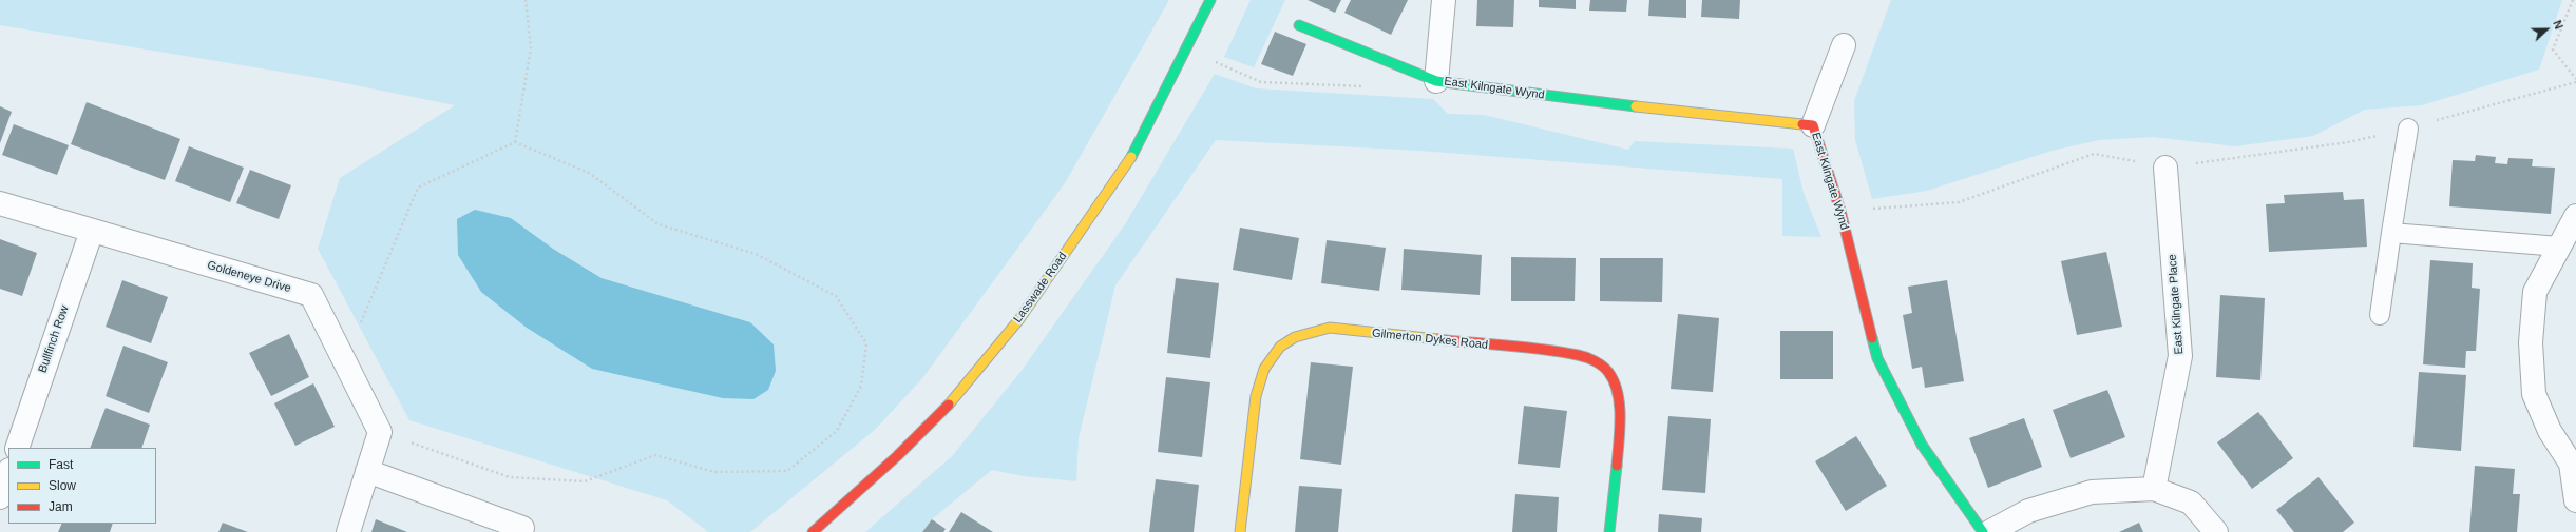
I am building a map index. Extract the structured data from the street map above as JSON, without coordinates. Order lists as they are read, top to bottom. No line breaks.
{"streets":{"street":["East Kilngate Wynd","Goldeneye Drive","Lasswade Road","East Kilngate Place","Bullfinch Row","Gilmerton Dykes Road"]},"crossings":[["Goldeneye Drive","Bullfinch Row"]],"legend":["Fast","Slow","Jam"],"north":"right"}
